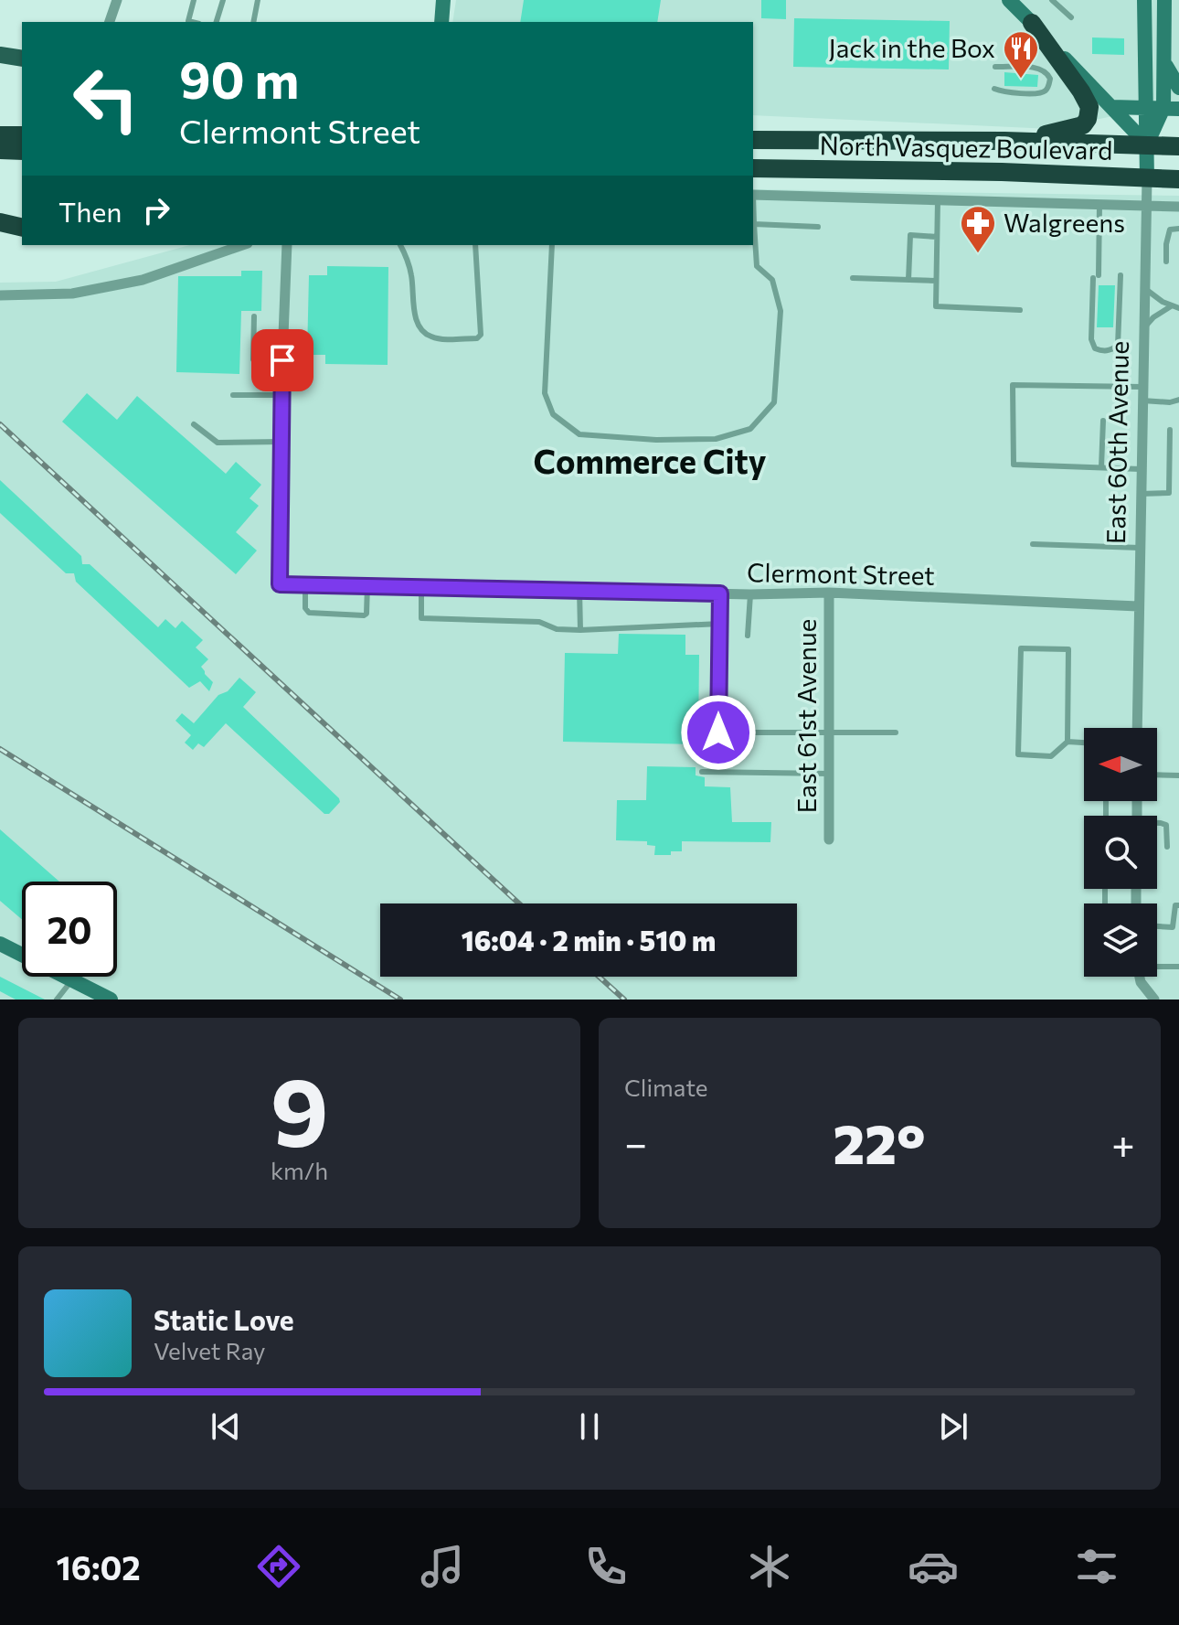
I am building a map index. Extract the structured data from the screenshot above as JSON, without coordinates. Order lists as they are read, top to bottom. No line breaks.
{"streets":{"highway":["North Vasquez Boulevard"],"street":["East 60th Avenue","Clermont Street","East 61st Avenue"]},"crossings":[["North Vasquez Boulevard","East 60th Avenue"],["East 60th Avenue","Clermont Street"],["Clermont Street","East 61st Avenue"]],"districts":["Commerce City"],"places":{"restaurant":["Jack in the Box"],"pharmacy":["Walgreens"]},"north":"left","page":{"turn":["90 m","Clermont Street"],"then":"Then","limit":"20","trip":"16:04 · 2 min · 510 m","tile":[["9","km/h"],"Climate"],"heat":["−","22°","+"],"song":["Static Love","Velvet Ray"],"tabs":"16:02"}}
